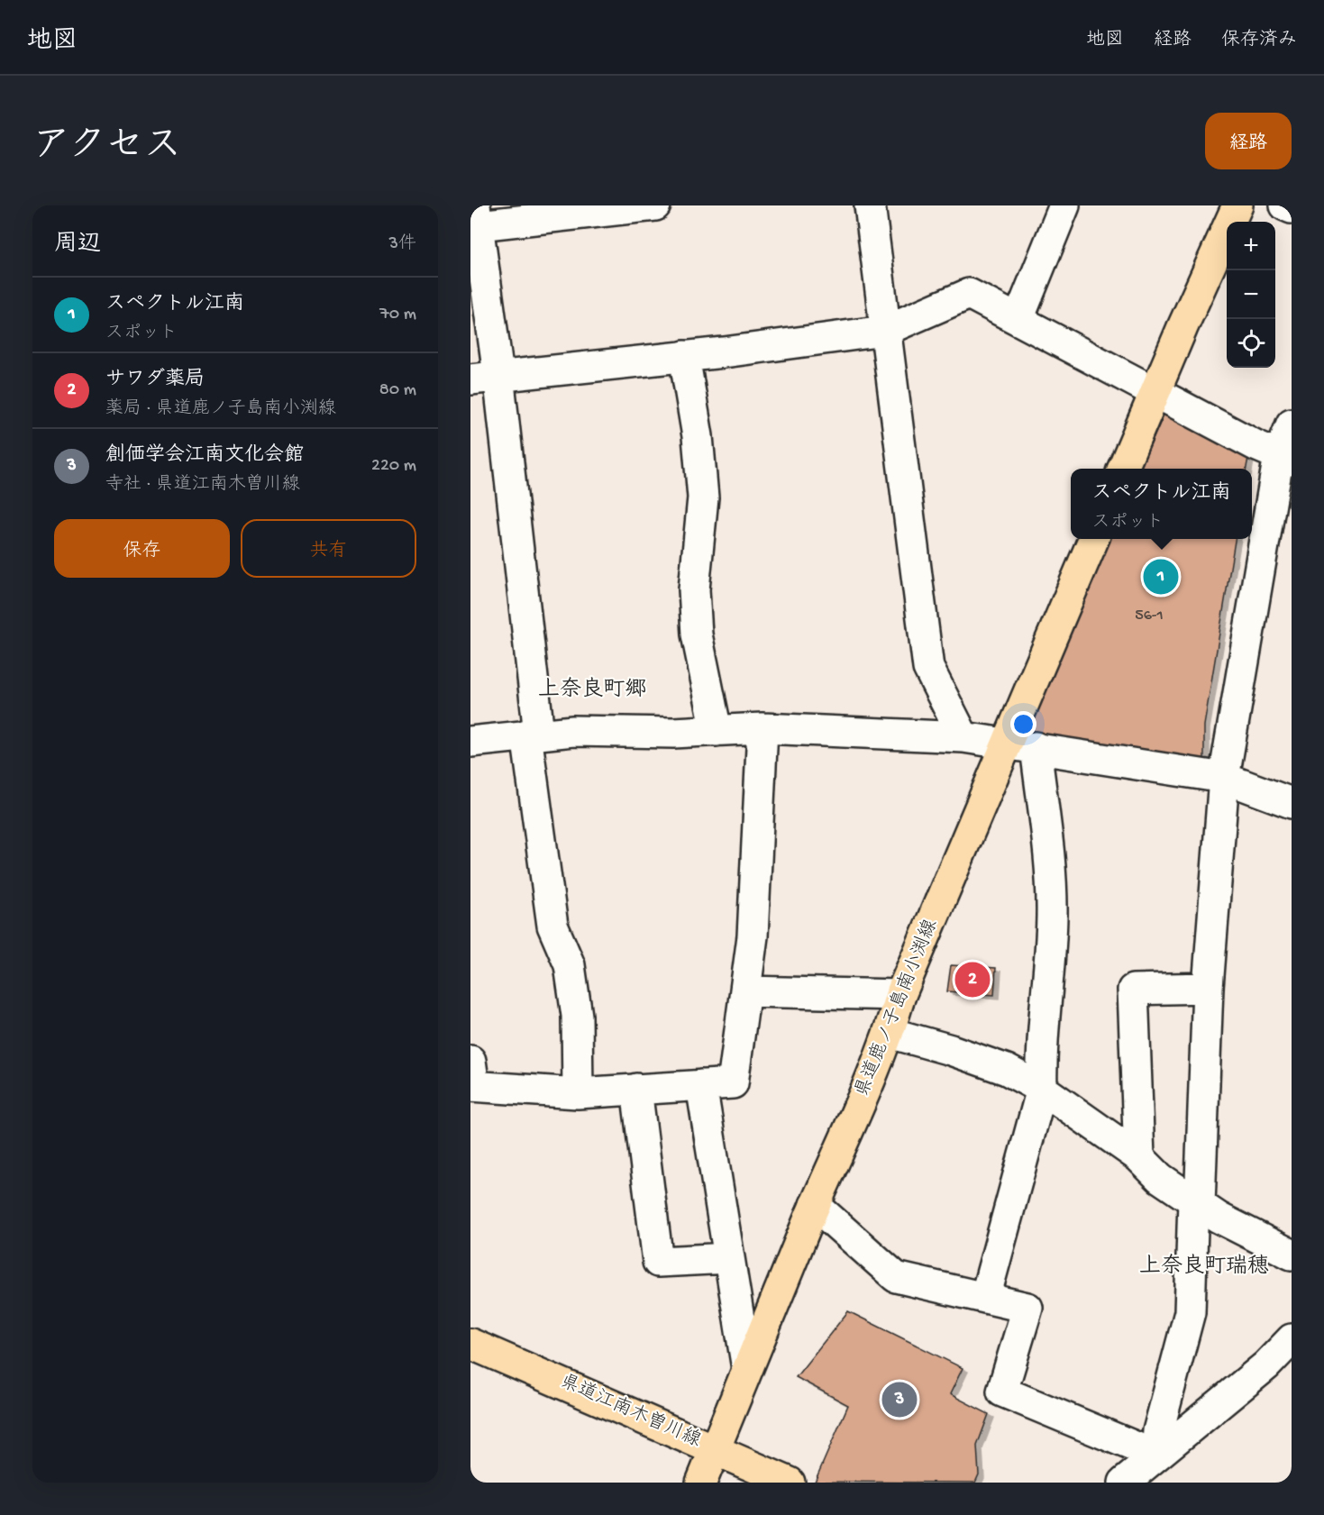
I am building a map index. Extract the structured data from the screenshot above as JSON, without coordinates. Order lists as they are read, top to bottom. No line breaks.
{"streets":{"main road":["県道鹿ノ子島南小渕線","県道江南木曽川線"]},"crossings":[["県道鹿ノ子島南小渕線","県道江南木曽川線"]],"districts":["上奈良町郷","上奈良町瑞穂"],"house_numbers":["56-1"],"page":{"header":"地図","nav":["地図","経路","保存済み"],"title":"アクセス","buttons":["経路",["保存","共有"]],"heading":["周辺","3件"],"map_buttons":["+","−"],"list":[{"mark":"1","name":"スペクトル江南","note":"スポット","value":"70 m"},{"mark":"2","name":"サワダ薬局","note":"薬局 · 県道鹿ノ子島南小渕線","value":"80 m"},{"mark":"3","name":"創価学会江南文化会館","note":"寺社 · 県道江南木曽川線","value":"220 m"}],"popup":["スペクトル江南","スポット"],"pins":["1","2","3"]}}
